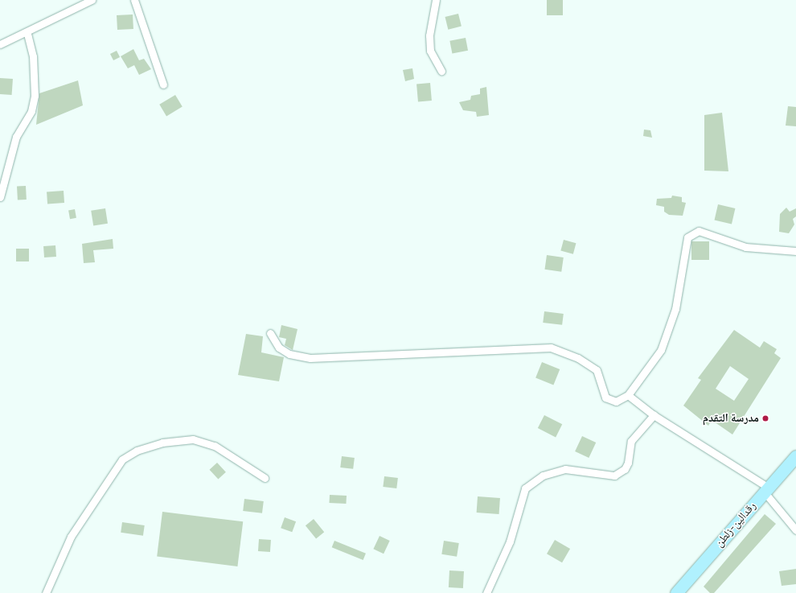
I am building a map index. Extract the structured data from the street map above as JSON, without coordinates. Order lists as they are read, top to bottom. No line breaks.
{"streets":{"main road":["رقدالين-زلطن"]},"places":["مدرسة التقدم"]}
